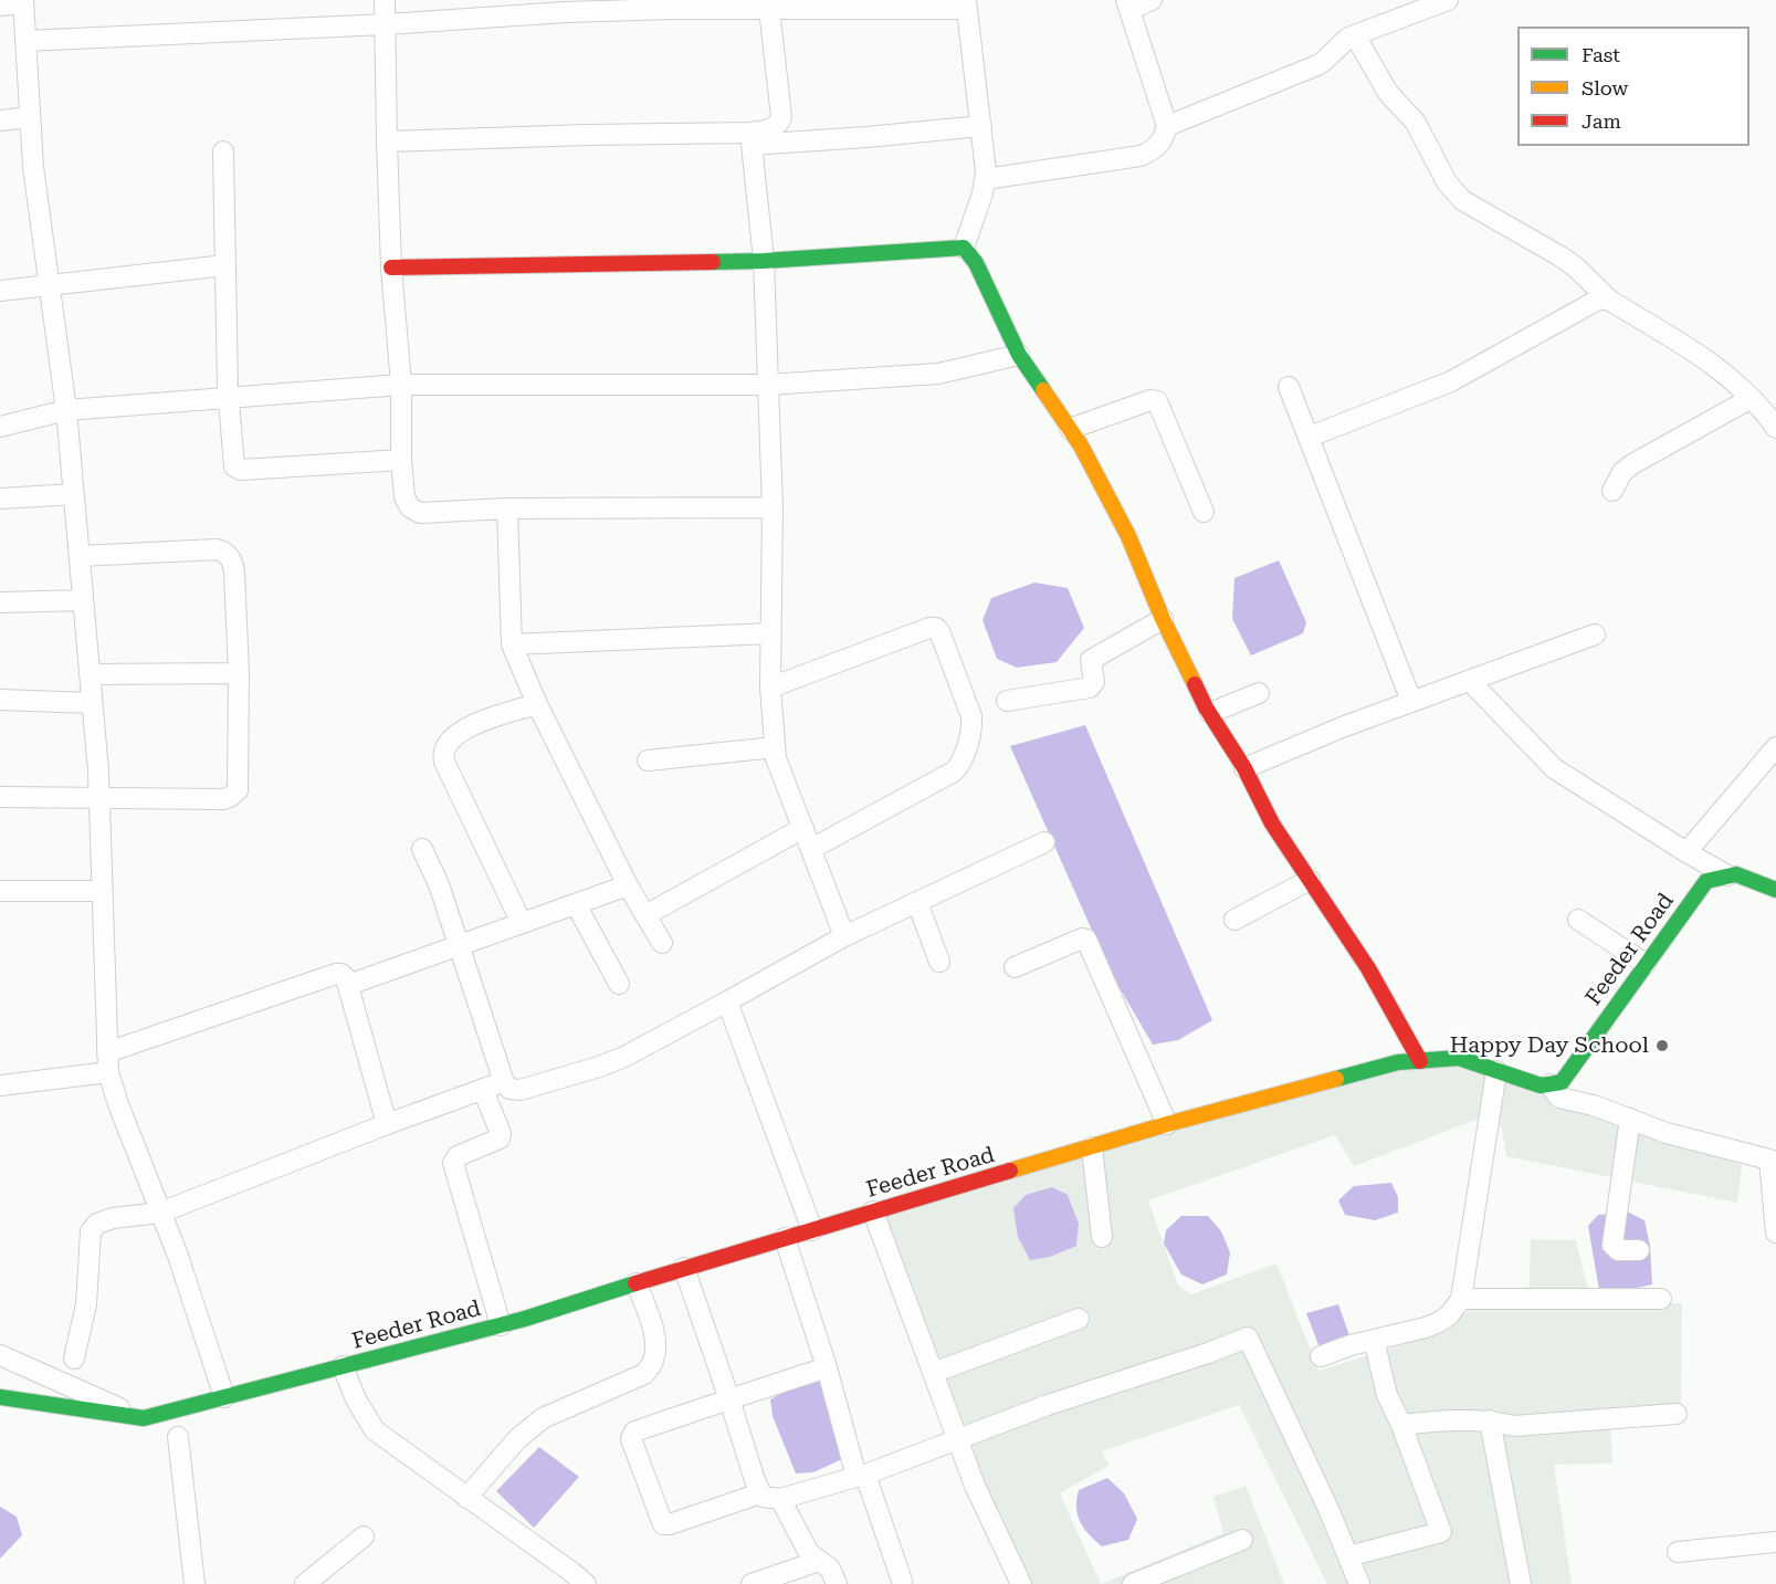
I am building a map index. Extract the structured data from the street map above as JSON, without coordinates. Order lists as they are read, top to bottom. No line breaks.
{"streets":{"street":["Feeder Road"]},"places":["Happy Day School"],"legend":["Fast","Slow","Jam"]}
